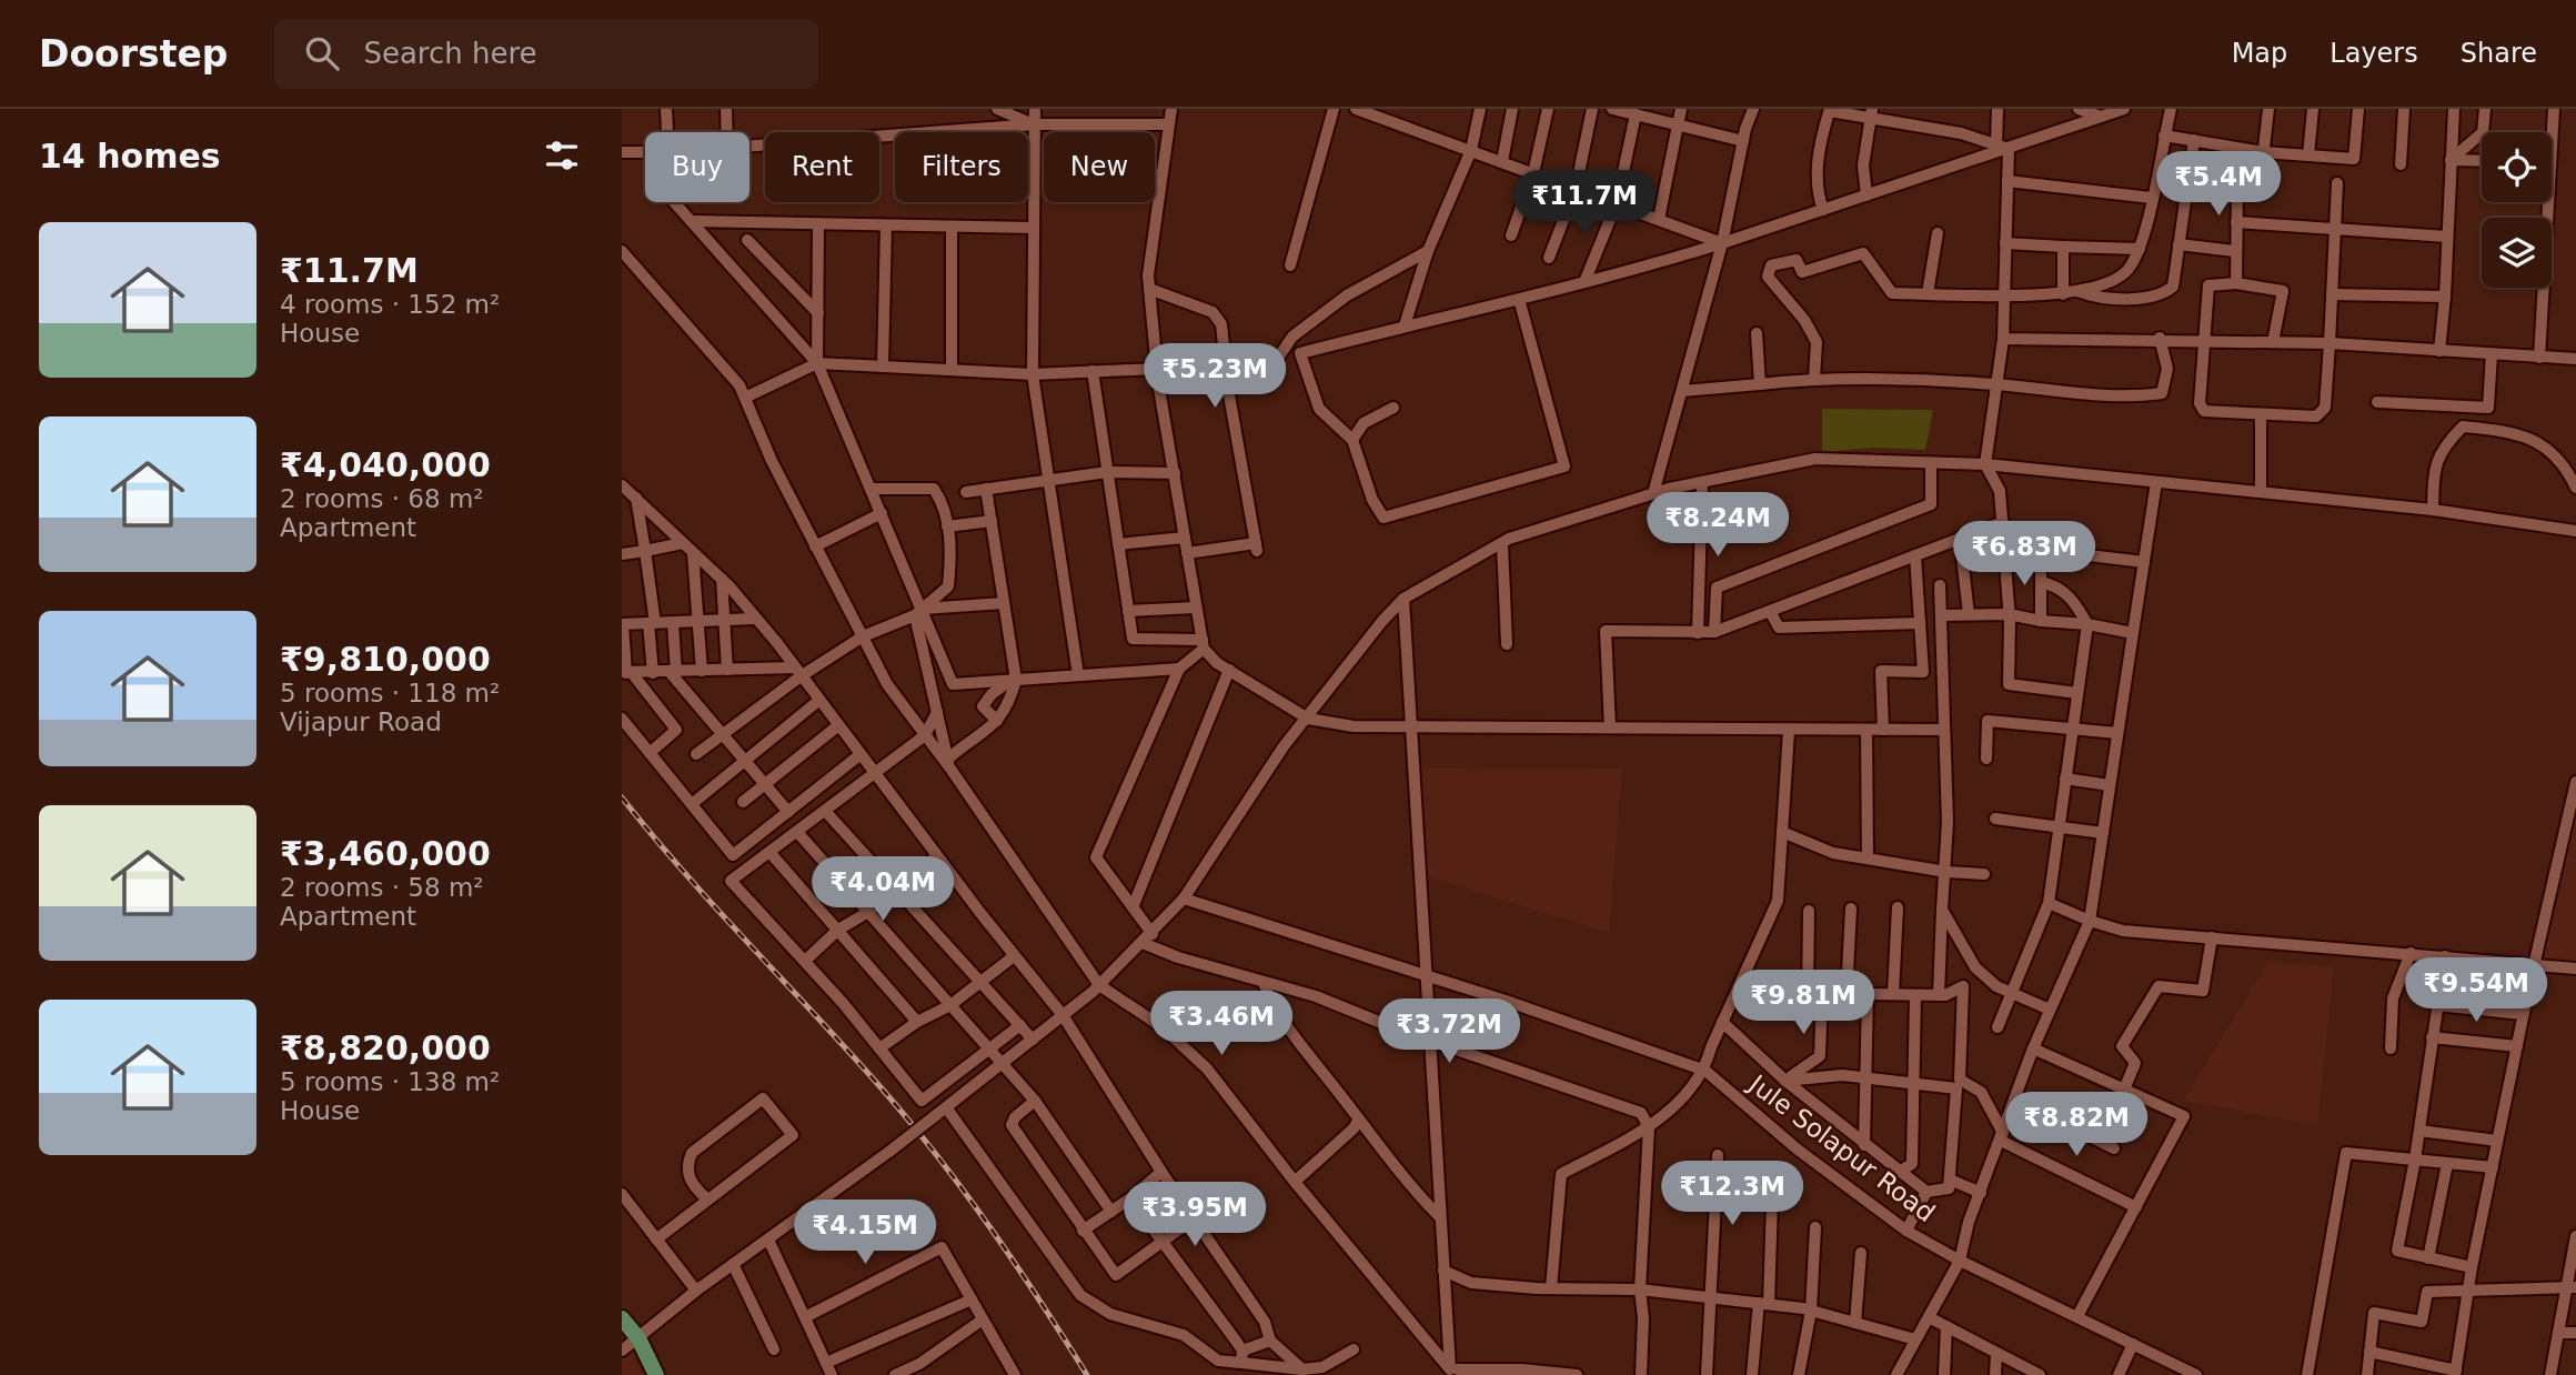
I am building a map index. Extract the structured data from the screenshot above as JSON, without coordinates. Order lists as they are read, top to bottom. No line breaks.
{"streets":{"street":["Jule Solapur Road"]},"page":{"header":"Doorstep","search":"Search here","nav":["Map","Layers","Share"],"heading":"14 homes","chip":["Buy","Rent","Filters","New"],"price":["₹5.4M","₹11.7M","₹5.23M","₹8.24M","₹6.83M","₹4.04M","₹9.54M","₹9.81M","₹3.46M","₹3.72M","₹8.82M","₹12.3M","₹3.95M","₹4.15M"],"list":[{"name":"₹11.7M","note":"4 rooms · 152 m² · House"},{"name":"₹4,040,000","note":"2 rooms · 68 m² · Apartment"},{"name":"₹9,810,000","note":"5 rooms · 118 m² · Vijapur Road"},{"name":"₹3,460,000","note":"2 rooms · 58 m² · Apartment"},{"name":"₹8,820,000","note":"5 rooms · 138 m² · House"}]}}
